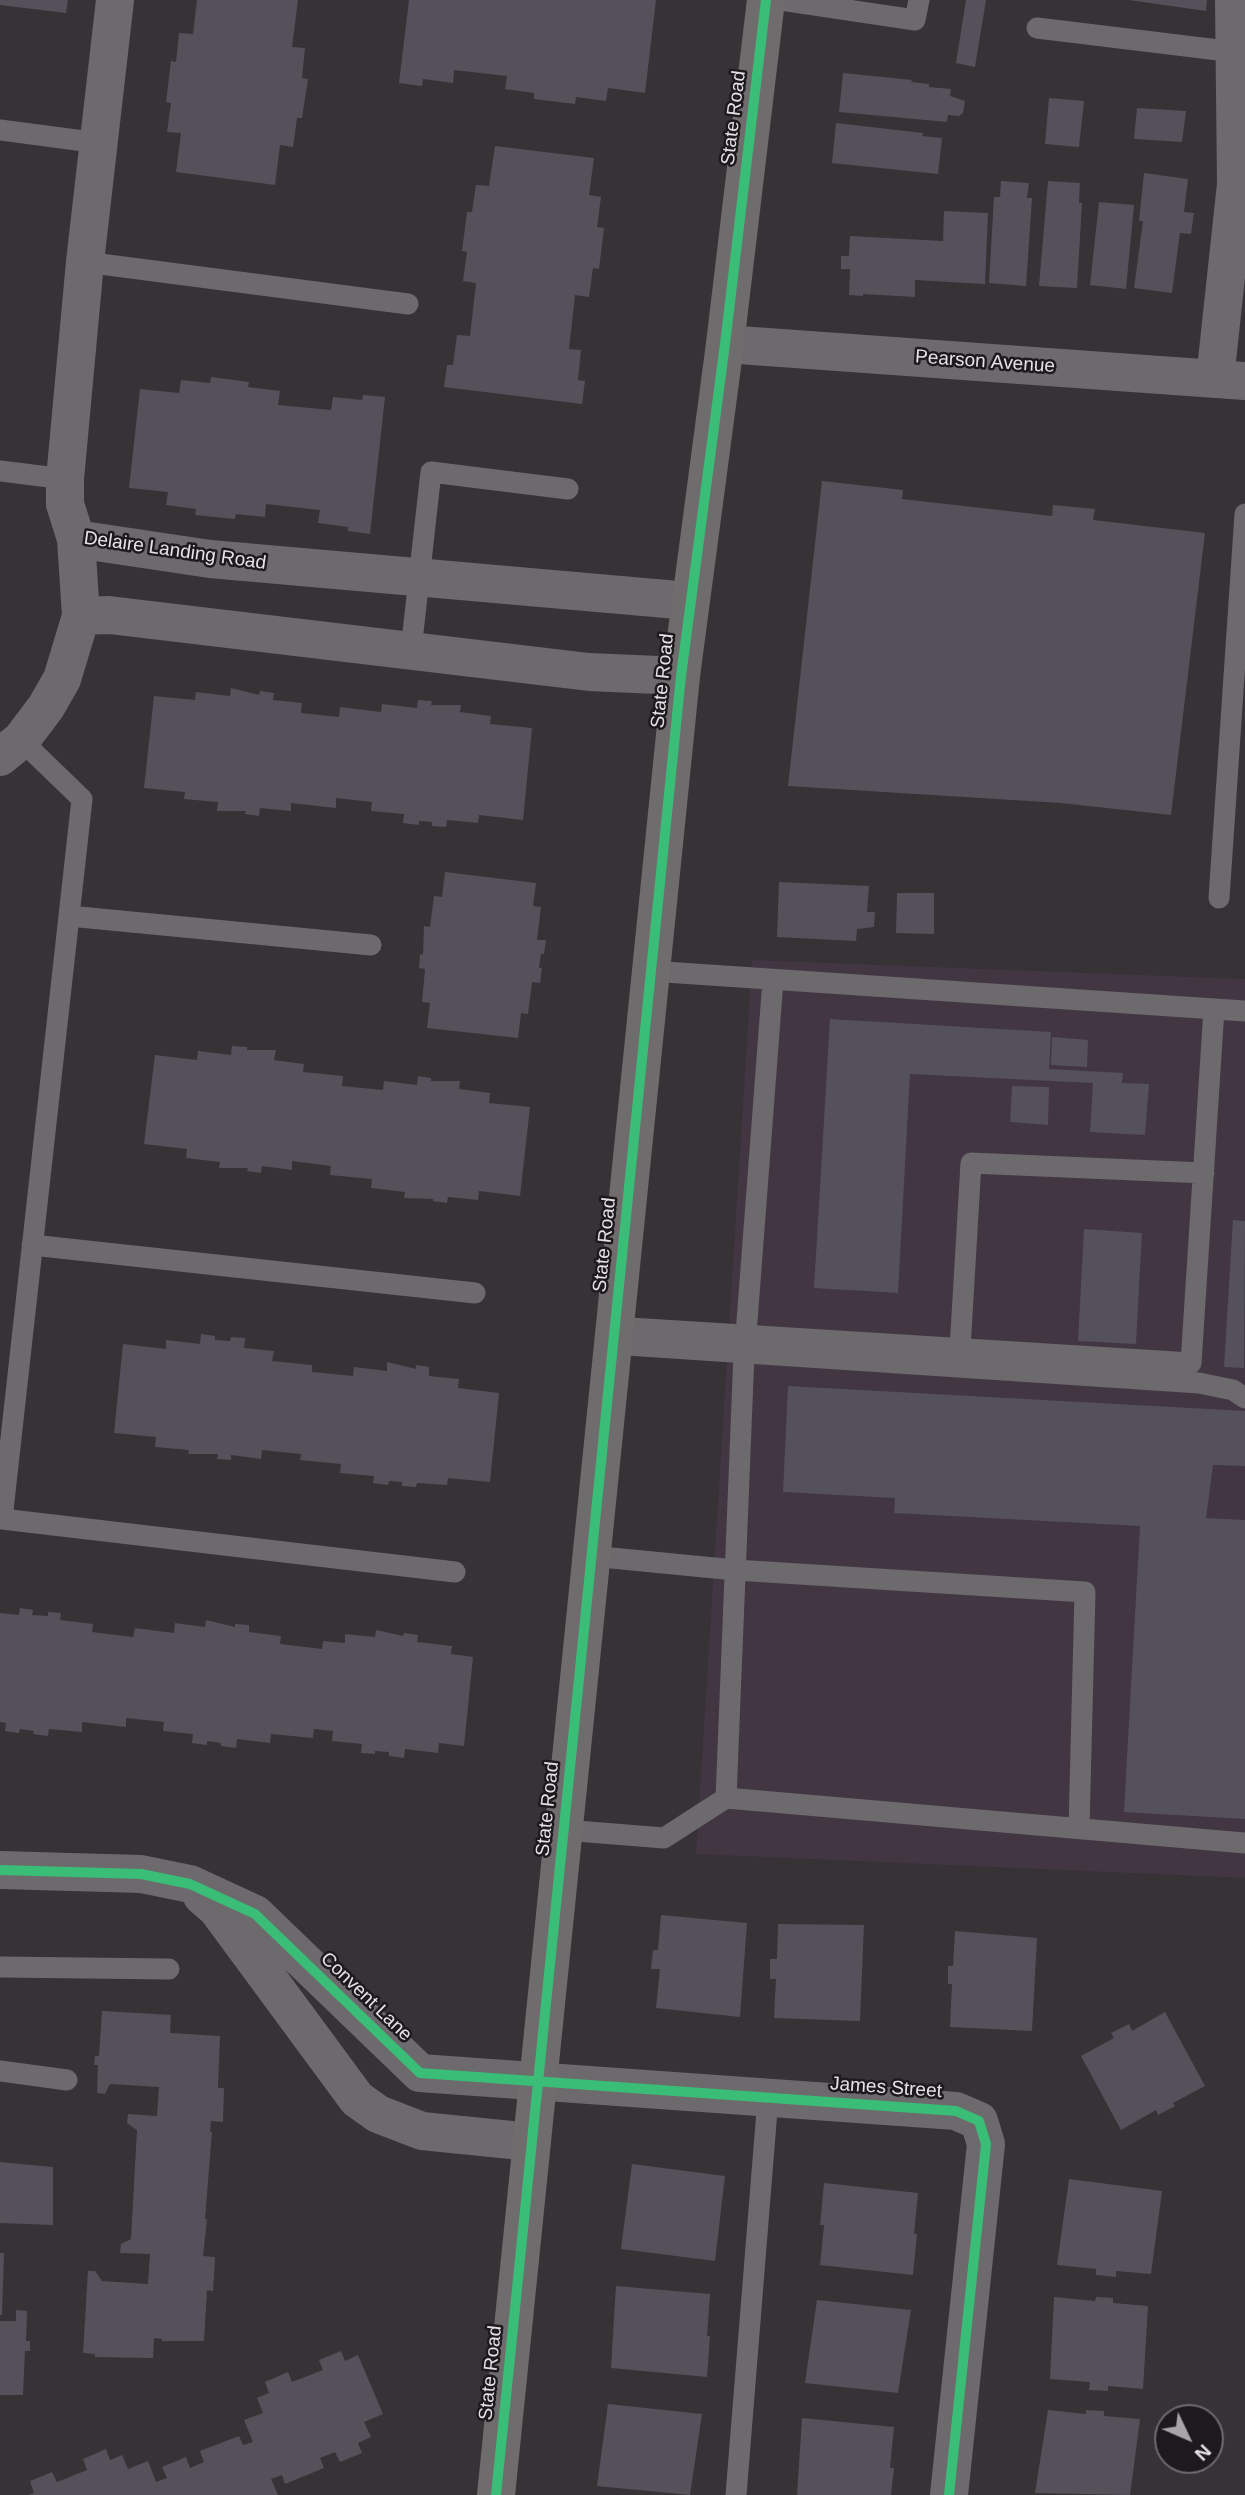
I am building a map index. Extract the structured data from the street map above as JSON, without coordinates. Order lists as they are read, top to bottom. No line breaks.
{"streets":{"main road":["State Road"],"street":["Pearson Avenue","Delaire Landing Road","Convent Lane","James Street"]},"crossings":[["State Road","Pearson Avenue"],["State Road","Delaire Landing Road"],["State Road","Convent Lane"],["State Road","James Street"],["Convent Lane","James Street"]],"north":"bottom right"}
